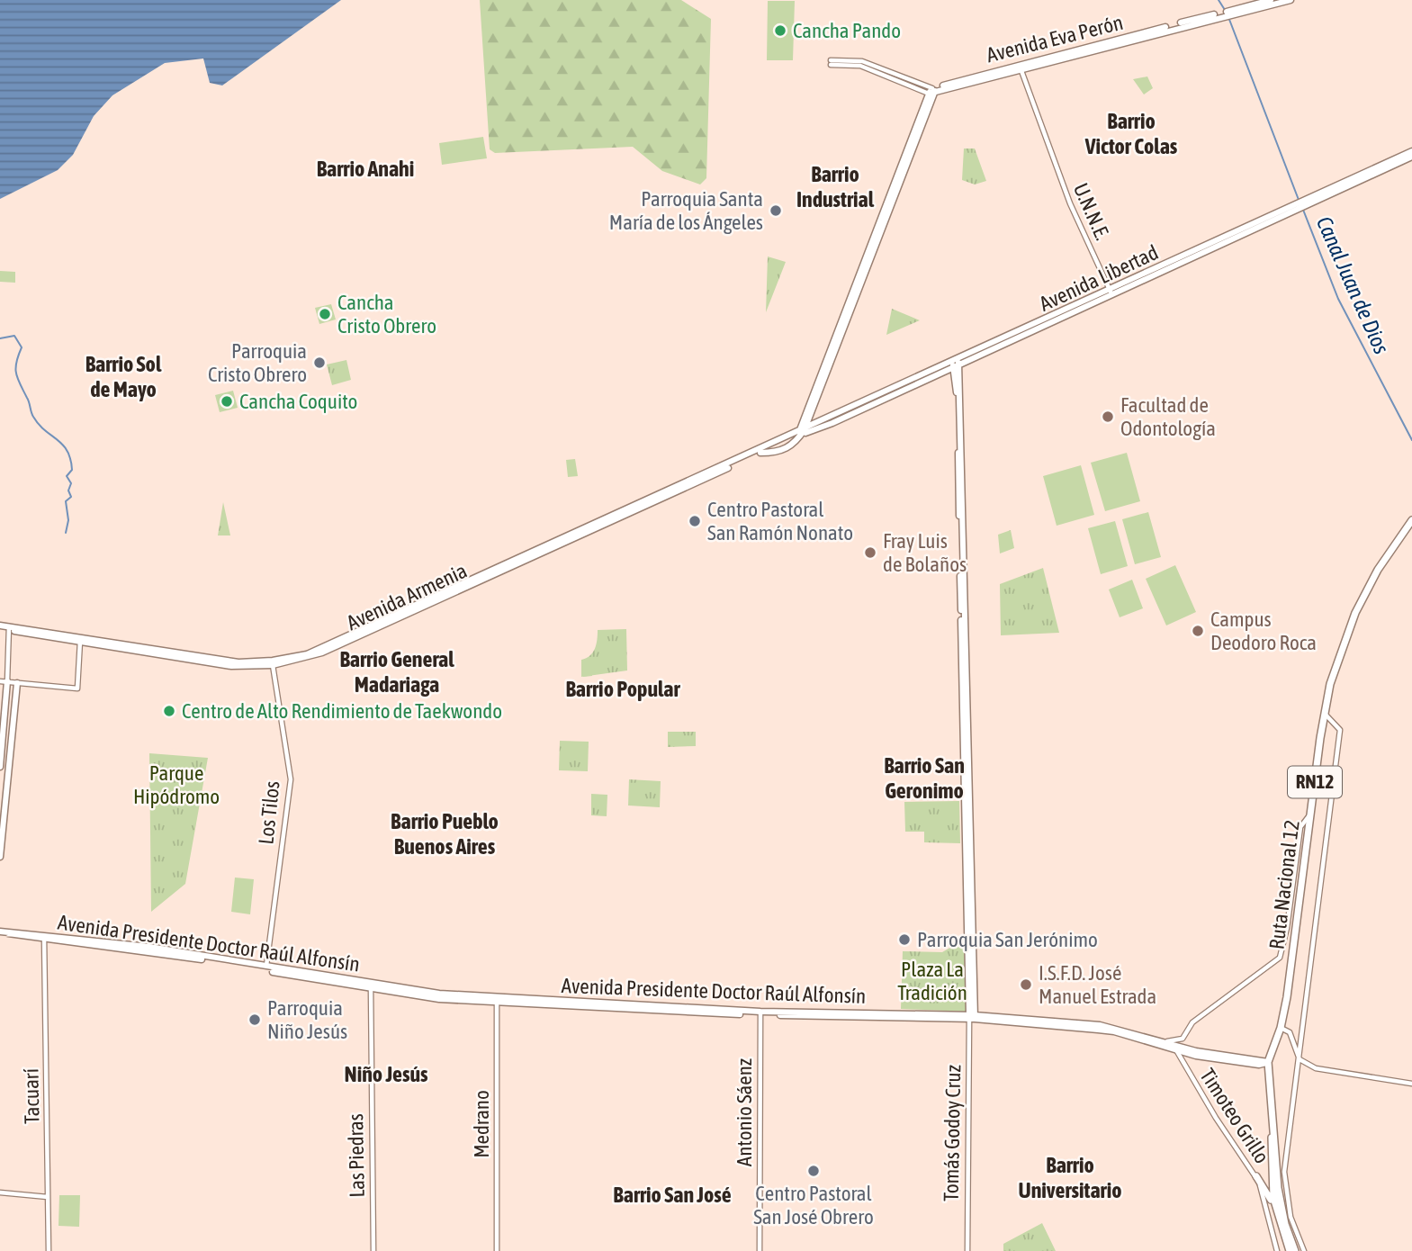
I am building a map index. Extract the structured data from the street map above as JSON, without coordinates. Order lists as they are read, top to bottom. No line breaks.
{"streets":{"highway":["RN12","Ruta Nacional 12"],"main road":["Avenida Eva Perón","Avenida Libertad","Avenida Armenia","Avenida Presidente Doctor Raúl Alfonsín"],"street":["U.N.N.E.","Los Tilos","Tacuarí","Antonio Sáenz","Timoteo Grillo","Medrano","Tomás Godoy Cruz","Las Piedras"]},"crossings":[["Avenida Eva Perón","U.N.N.E."],["U.N.N.E.","Avenida Libertad"],["Avenida Libertad","Avenida Armenia"],["Avenida Armenia","Los Tilos"],["Los Tilos","Avenida Presidente Doctor Raúl Alfonsín"],["Ruta Nacional 12","Avenida Presidente Doctor Raúl Alfonsín"],["Avenida Presidente Doctor Raúl Alfonsín","Tacuarí"],["Avenida Presidente Doctor Raúl Alfonsín","Antonio Sáenz"],["Avenida Presidente Doctor Raúl Alfonsín","Timoteo Grillo"],["Avenida Presidente Doctor Raúl Alfonsín","Medrano"],["Avenida Presidente Doctor Raúl Alfonsín","Tomás Godoy Cruz"],["Avenida Presidente Doctor Raúl Alfonsín","Las Piedras"]],"districts":["Barrio Victor Colas","Barrio Anahi","Barrio Industrial","Barrio Sol de Mayo","Barrio General Madariaga","Barrio Popular","Barrio San Geronimo","Barrio Pueblo Buenos Aires","Niño Jesús","Barrio Universitario","Barrio San José"],"water":["Canal Juan de Dios"],"parks":["Parque Hipódromo","Plaza La Tradición"],"places":["Cancha Pando","Parroquia Santa María de los Ángeles","Cancha Cristo Obrero","Parroquia Cristo Obrero","Cancha Coquito","Facultad de Odontología","Centro Pastoral San Ramón Nonato","Fray Luis de Bolaños","Campus Deodoro Roca","Centro de Alto Rendimiento de Taekwondo","Parroquia San Jerónimo","I.S.F.D. José Manuel Estrada","Parroquia Niño Jesús","Centro Pastoral San José Obrero"]}
